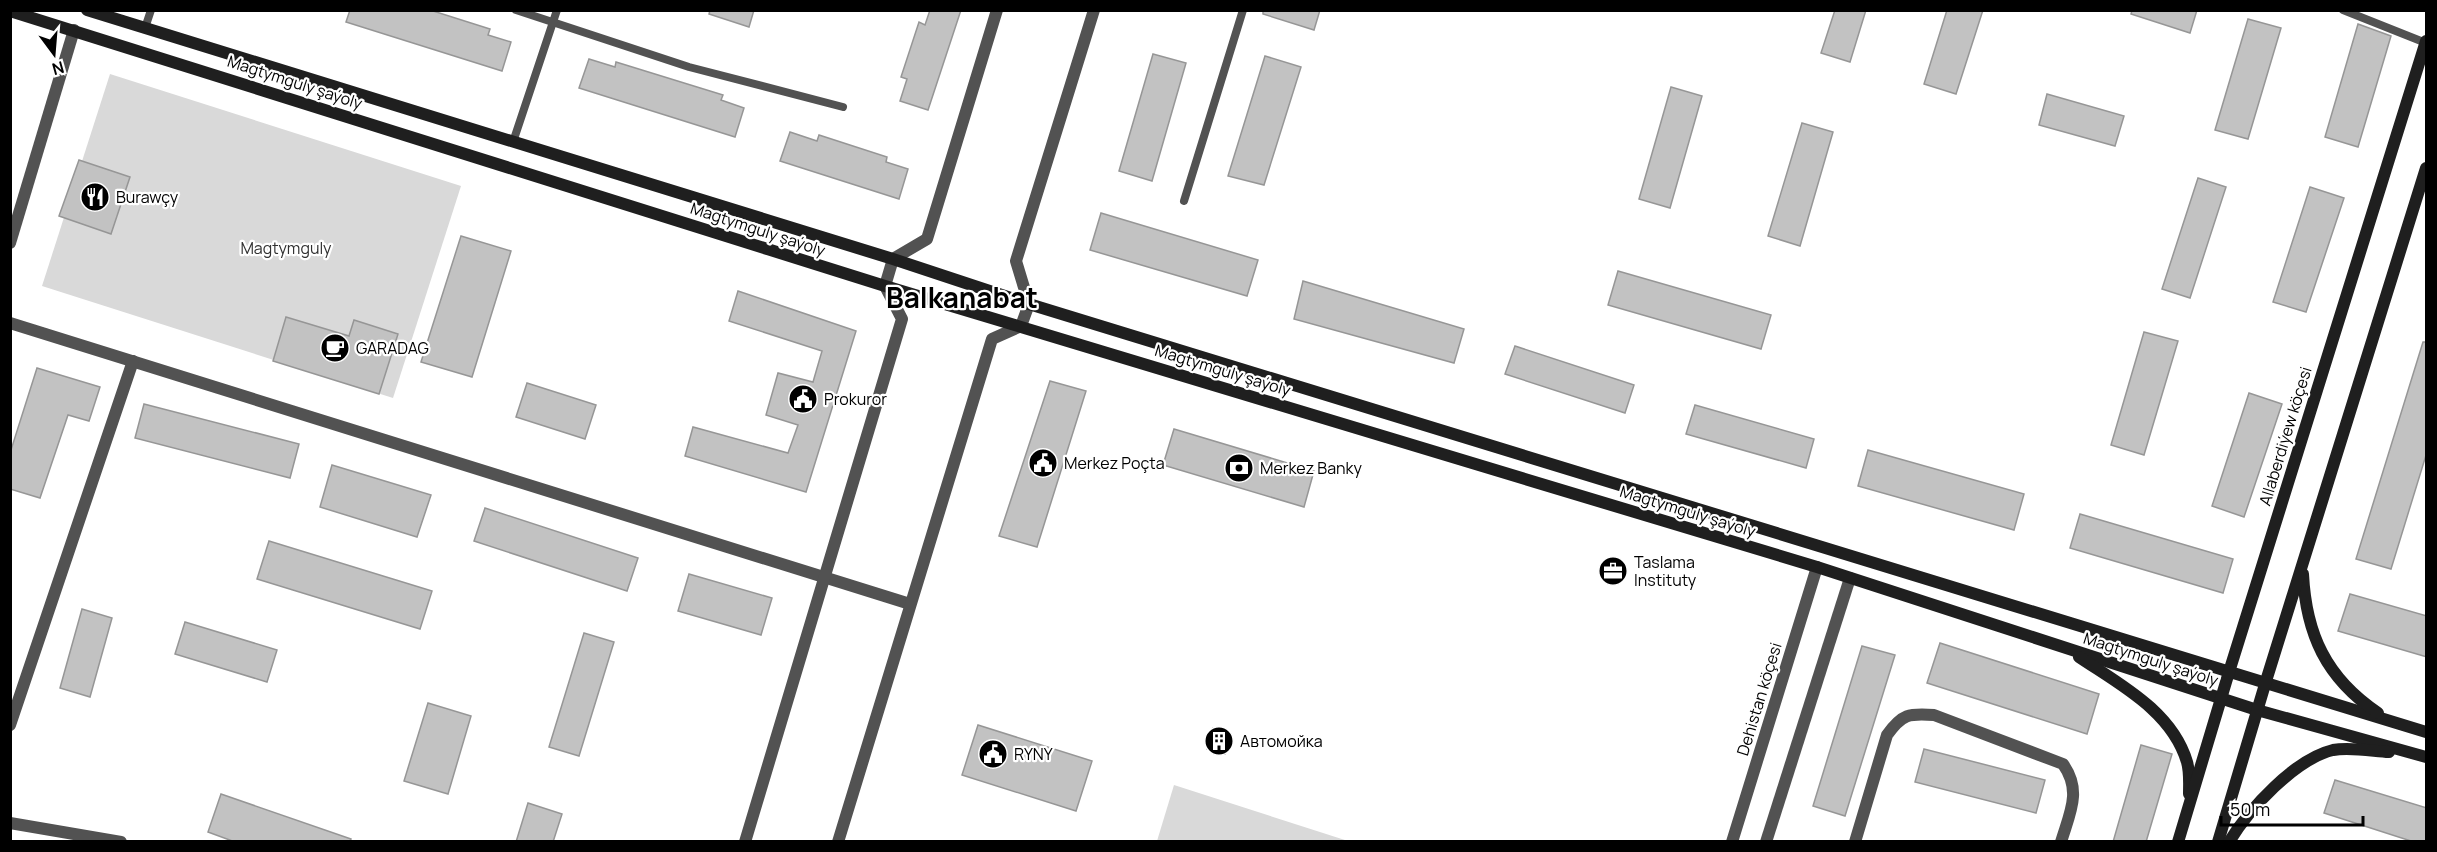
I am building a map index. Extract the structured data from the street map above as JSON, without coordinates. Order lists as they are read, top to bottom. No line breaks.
{"streets":{"street":["Magtymguly şaýoly","Allaberdiýew köçesi","Dehistan köçesi"]},"crossings":[["Magtymguly şaýoly","Allaberdiýew köçesi"],["Magtymguly şaýoly","Dehistan köçesi"]],"districts":["Balkanabat"],"parks":["Magtymguly"],"places":{"restaurant":["Burawçy"],"cafe":["GARADAG"],"public building":["Prokuror","Merkez Poçta","RYNY"],"bank":["Merkez Banky"],"office":["Taslama Instituty"],"building":["Автомойка"]},"scale_bar":"50 m","north":"bottom"}
